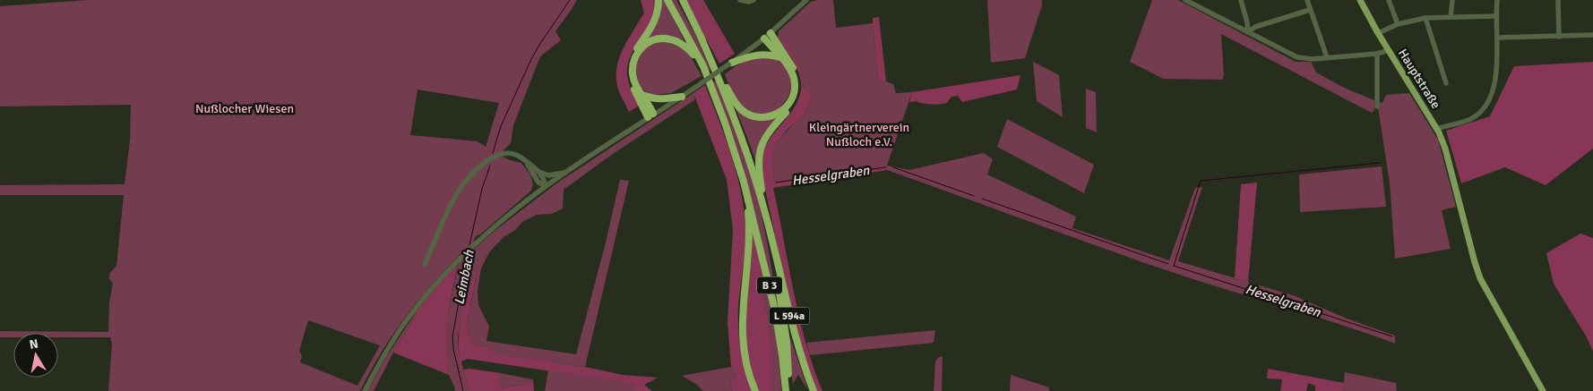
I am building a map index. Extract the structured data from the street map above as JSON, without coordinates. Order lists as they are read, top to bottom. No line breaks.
{"streets":{"highway":["B 3","L 594a"],"main road":["Hauptstraße"]},"crossings":[["B 3","L 594a"]],"water":["Hesselgraben","Leimbach"],"parks":["Nußlocher Wiesen","Kleingärtnerverein Nußloch e.V."],"north":"top"}
